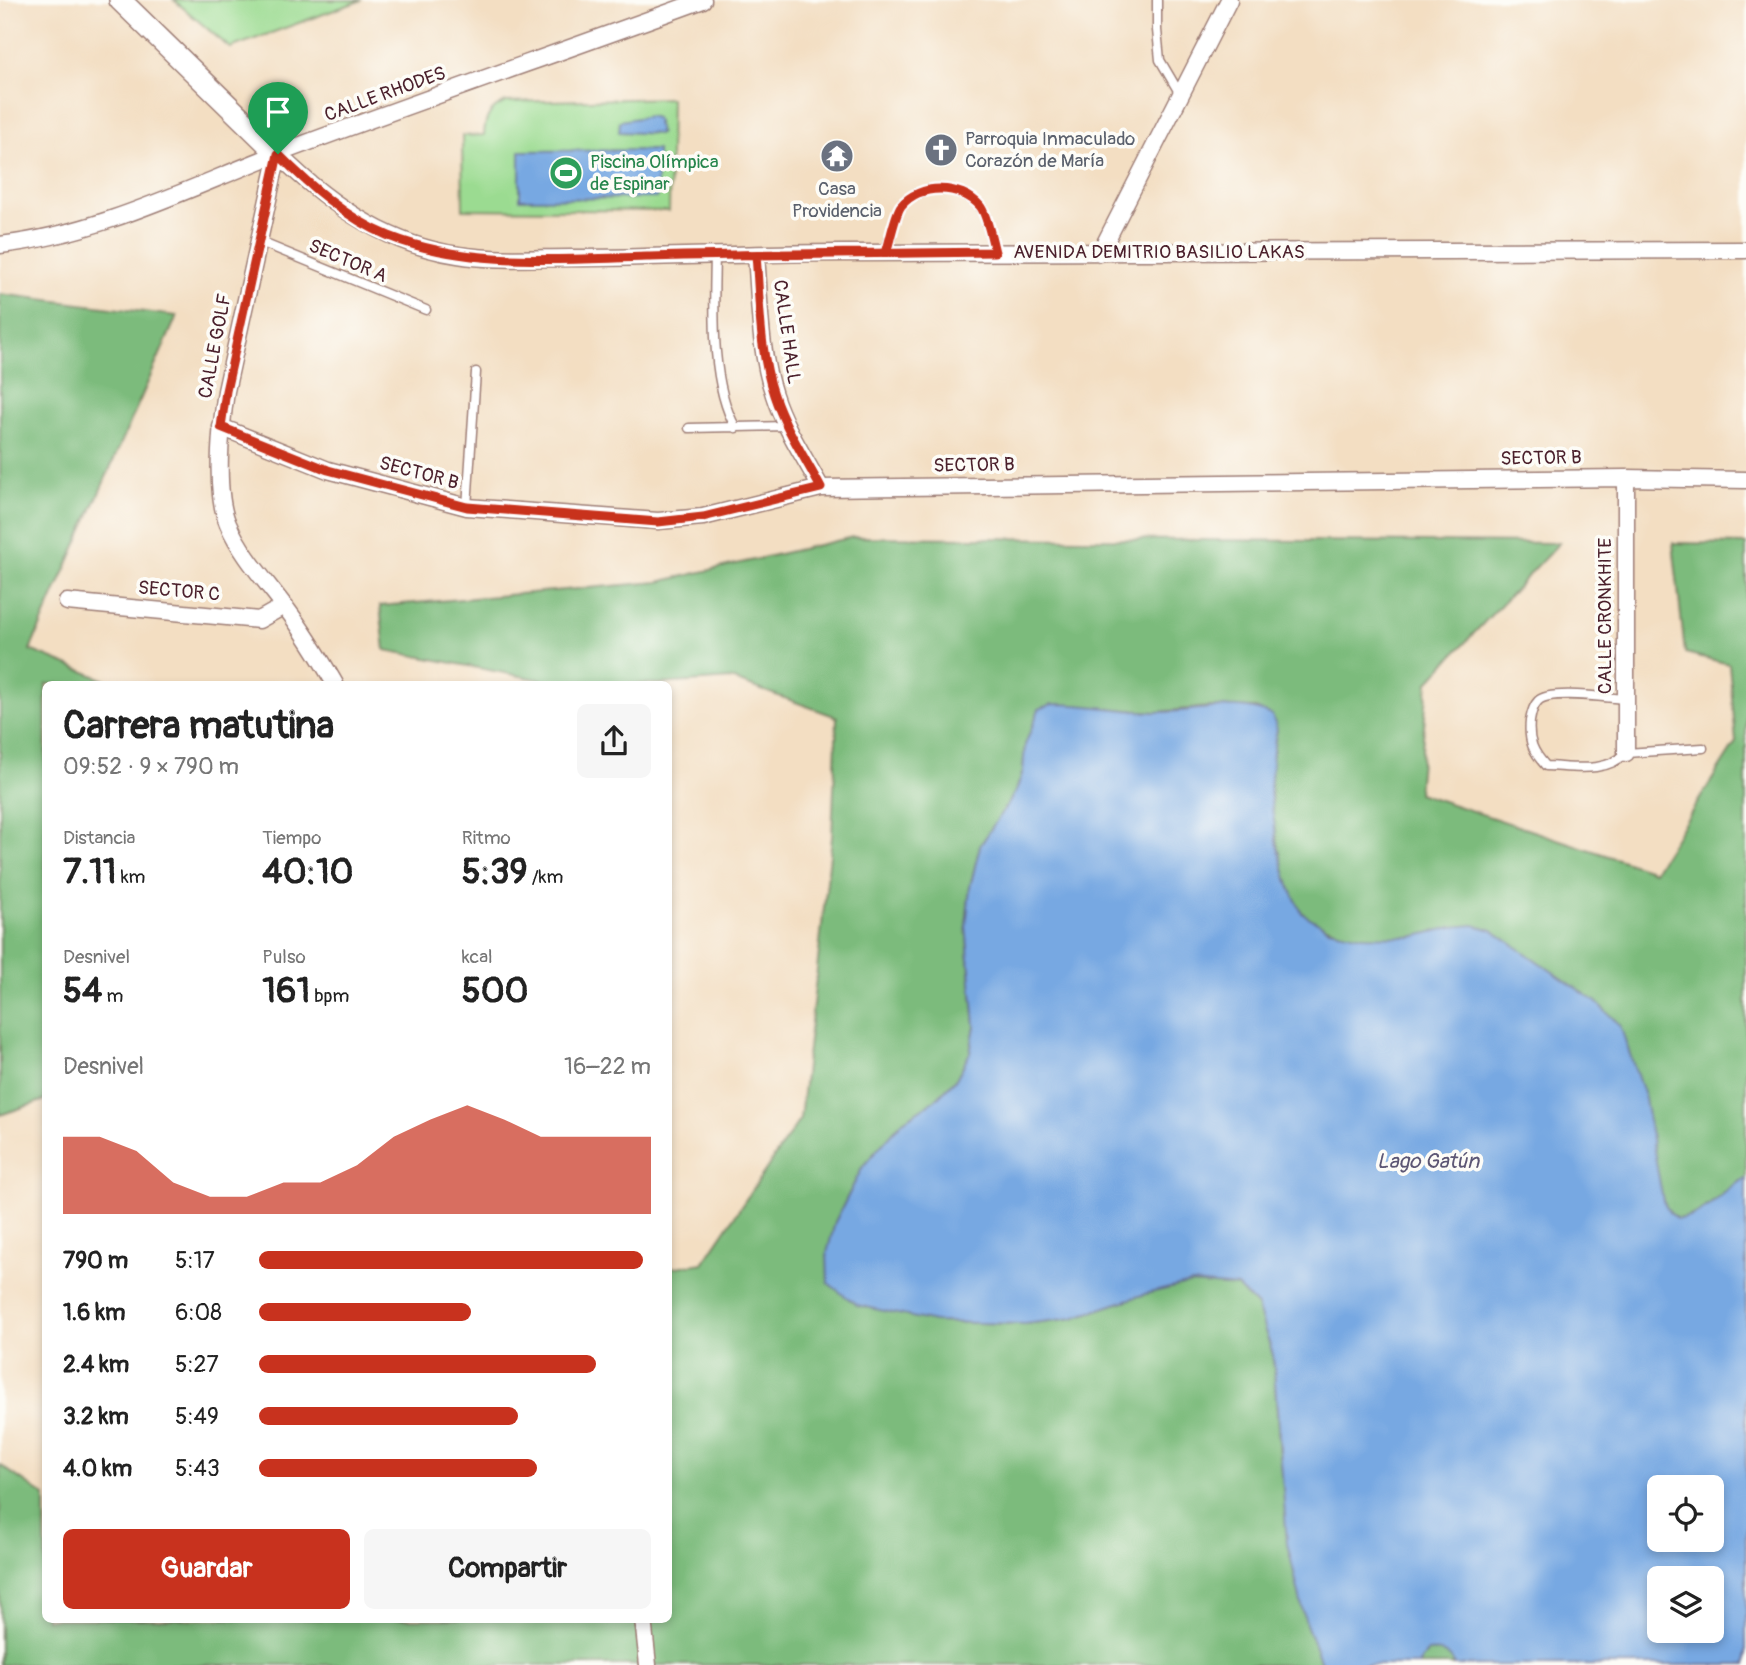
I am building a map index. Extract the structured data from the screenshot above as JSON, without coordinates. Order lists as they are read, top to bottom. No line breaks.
{"streets":{"street":["CALLE RHODES","AVENIDA DEMITRIO BASILIO LAKAS","CALLE HALL","CALLE GOLF","SECTOR B","SECTOR C","CALLE CRONKHITE"],"lane":["SECTOR A"]},"crossings":[["CALLE RHODES","AVENIDA DEMITRIO BASILIO LAKAS"],["CALLE RHODES","CALLE GOLF"],["AVENIDA DEMITRIO BASILIO LAKAS","CALLE HALL"],["AVENIDA DEMITRIO BASILIO LAKAS","CALLE GOLF"],["SECTOR A","CALLE GOLF"],["CALLE HALL","SECTOR B"],["CALLE GOLF","SECTOR B"],["CALLE GOLF","SECTOR C"],["SECTOR B","CALLE CRONKHITE"]],"water":["Lago Gatún"],"places":{"church":["Parroquia Inmaculado Corazón de María"],"temple":["Casa Providencia"],"sports":["Piscina Olímpica de Espinar"]},"page":{"heading":["Carrera matutina","09:52 · 9 × 790 m"],"stats":[["Distancia","7.11 km"],["Tiempo","40:10"],["Ritmo","5:39 /km"],["Desnivel","54 m"],["Pulso","161 bpm"],["kcal","500"]],"chart":["Desnivel","16–22 m"],"list":[{"name":"790 m","note":"5:17"},{"name":"1.6 km","note":"6:08"},{"name":"2.4 km","note":"5:27"},{"name":"3.2 km","note":"5:49"},{"name":"4.0 km","note":"5:43"}],"buttons":["Guardar","Compartir"]}}
